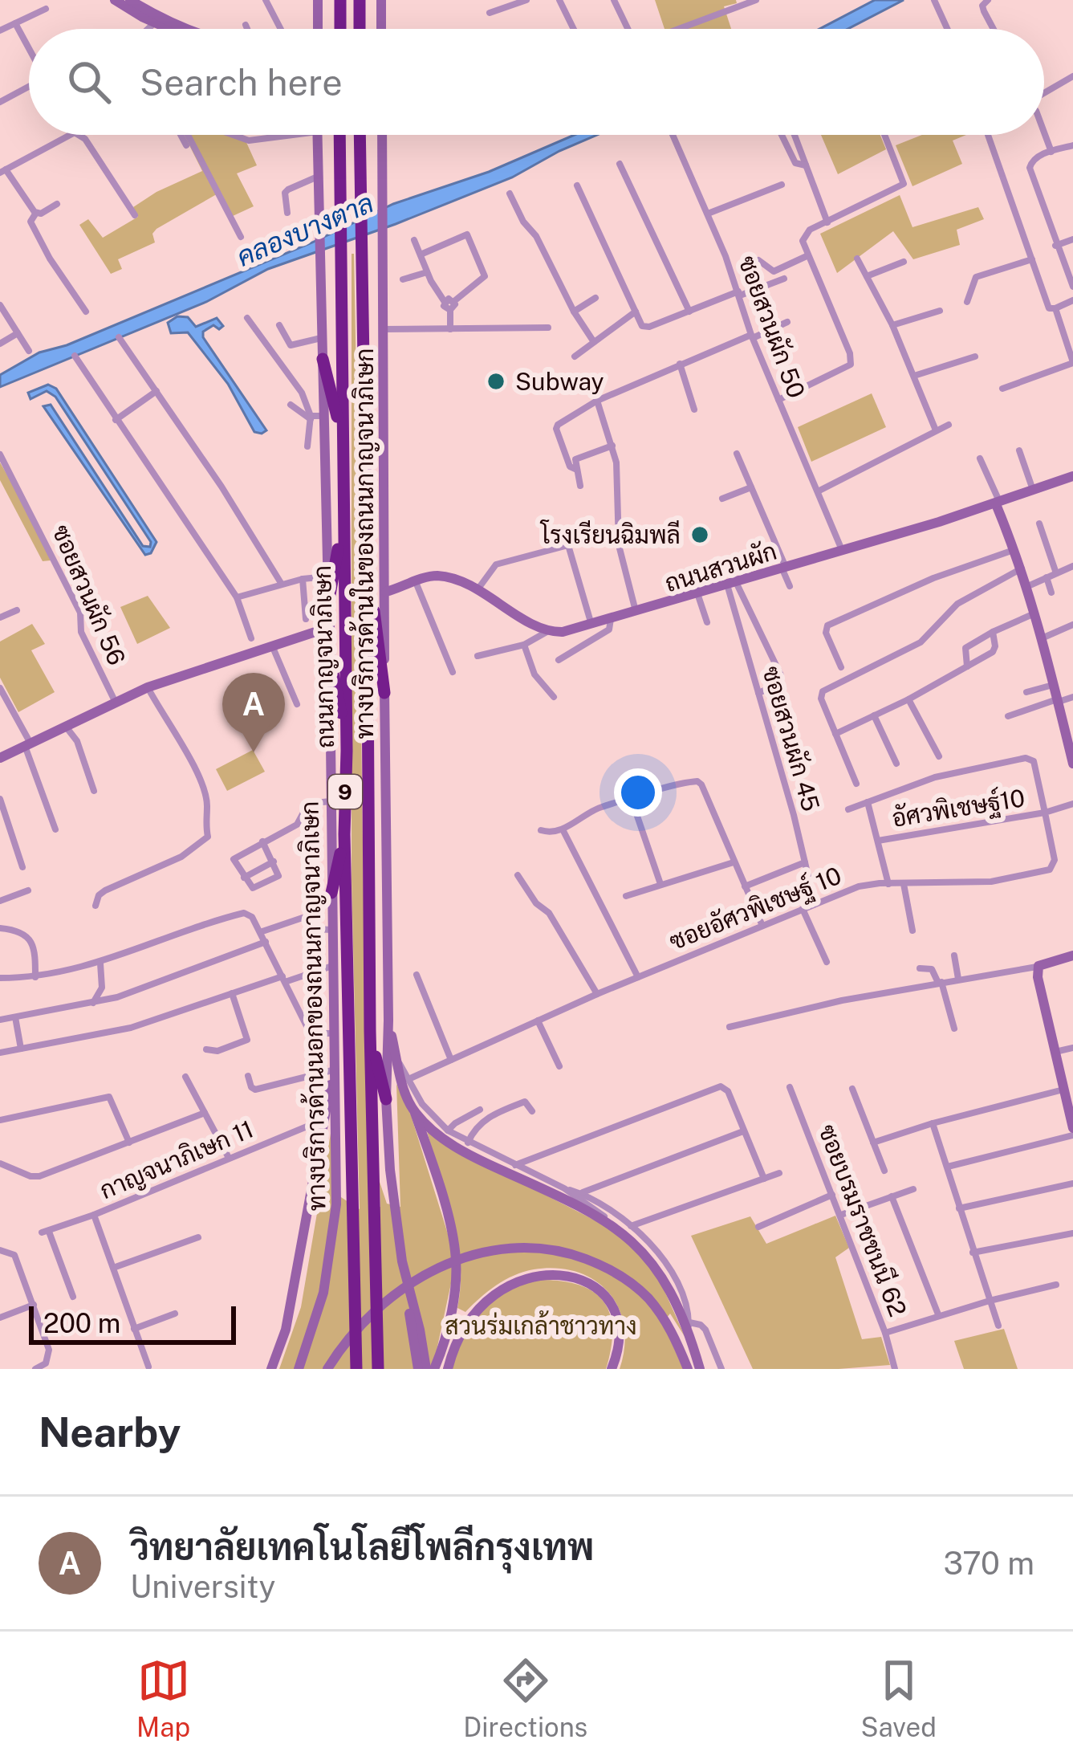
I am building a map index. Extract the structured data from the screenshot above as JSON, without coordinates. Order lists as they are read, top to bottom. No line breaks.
{"streets":{"highway":["ถนนกาญจนาภิเษก","9"],"main road":["ทางบริการด้านในของถนนกาญจนาภิเษก","ถนนสวนผัก","ทางบริการด้านนอกของถนนกาญจนาภิเษก"],"street":["ซอยสวนผัก 50","ซอยสวนผัก 56","ซอยสวนผัก 45","อัศวพิเชษฐ์10","ซอยอัศวพิเชษฐ์ 10","กาญจนาภิเษก 11","ซอยบรมราชชนนี 62"]},"crossings":[["ซอยสวนผัก 50","ถนนสวนผัก"],["ถนนสวนผัก","ซอยสวนผัก 45"],["ซอยสวนผัก 45","ซอยอัศวพิเชษฐ์ 10"],["อัศวพิเชษฐ์10","ซอยอัศวพิเชษฐ์ 10"]],"water":["คลองบางตาล"],"parks":["สวนร่มเกล้าชาวทาง"],"places":["Subway","โรงเรียนฉิมพลี"],"scale_bar":"200 m","page":{"search":"Search here","pins":"A","scale":"200 m","heading":"Nearby","list":[{"mark":"A","name":"วิทยาลัยเทคโนโลยีโพลีกรุงเทพ","note":"University","value":"370 m"}],"nav":["Map","Directions","Saved"]}}
